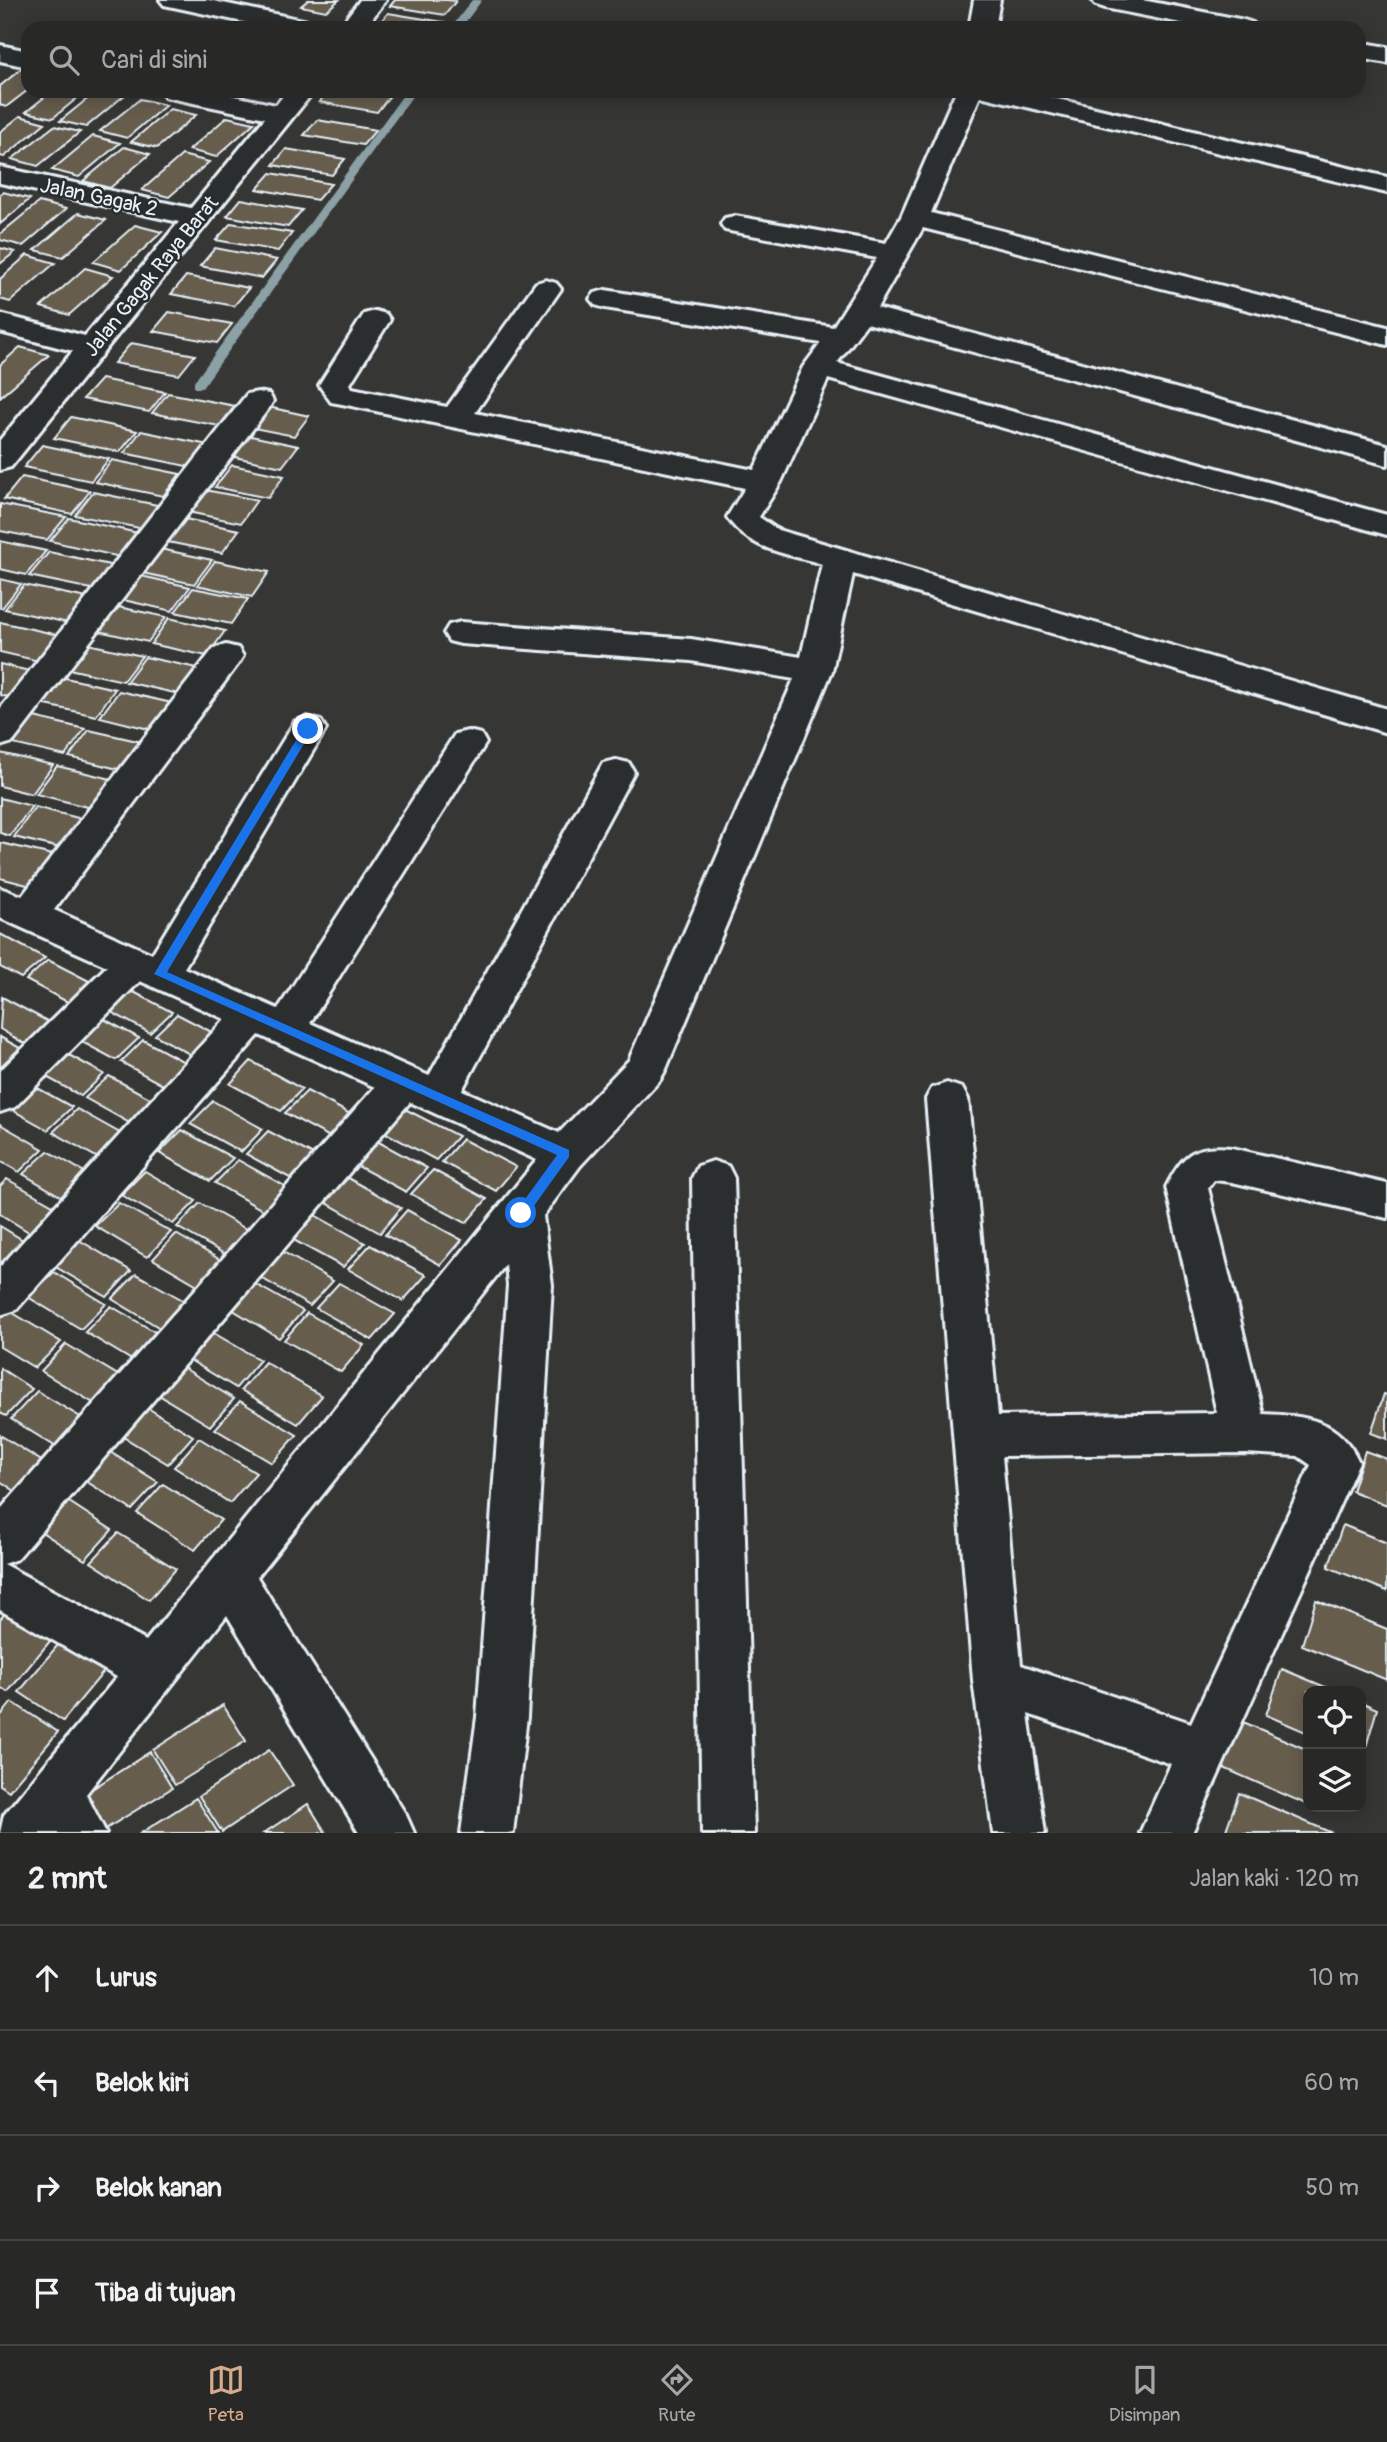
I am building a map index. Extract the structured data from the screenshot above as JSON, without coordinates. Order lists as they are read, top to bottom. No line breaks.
{"streets":{"street":["Jalan Gagak 2","Jalan Gagak Raya Barat"]},"crossings":[["Jalan Gagak 2","Jalan Gagak Raya Barat"]],"page":{"search":"Cari di sini","heading":["2 mnt","Jalan kaki · 120 m"],"list":[["Lurus","10 m"],["Belok kiri","60 m"],["Belok kanan","50 m"],"Tiba di tujuan"],"nav":["Peta","Rute","Disimpan"]}}
